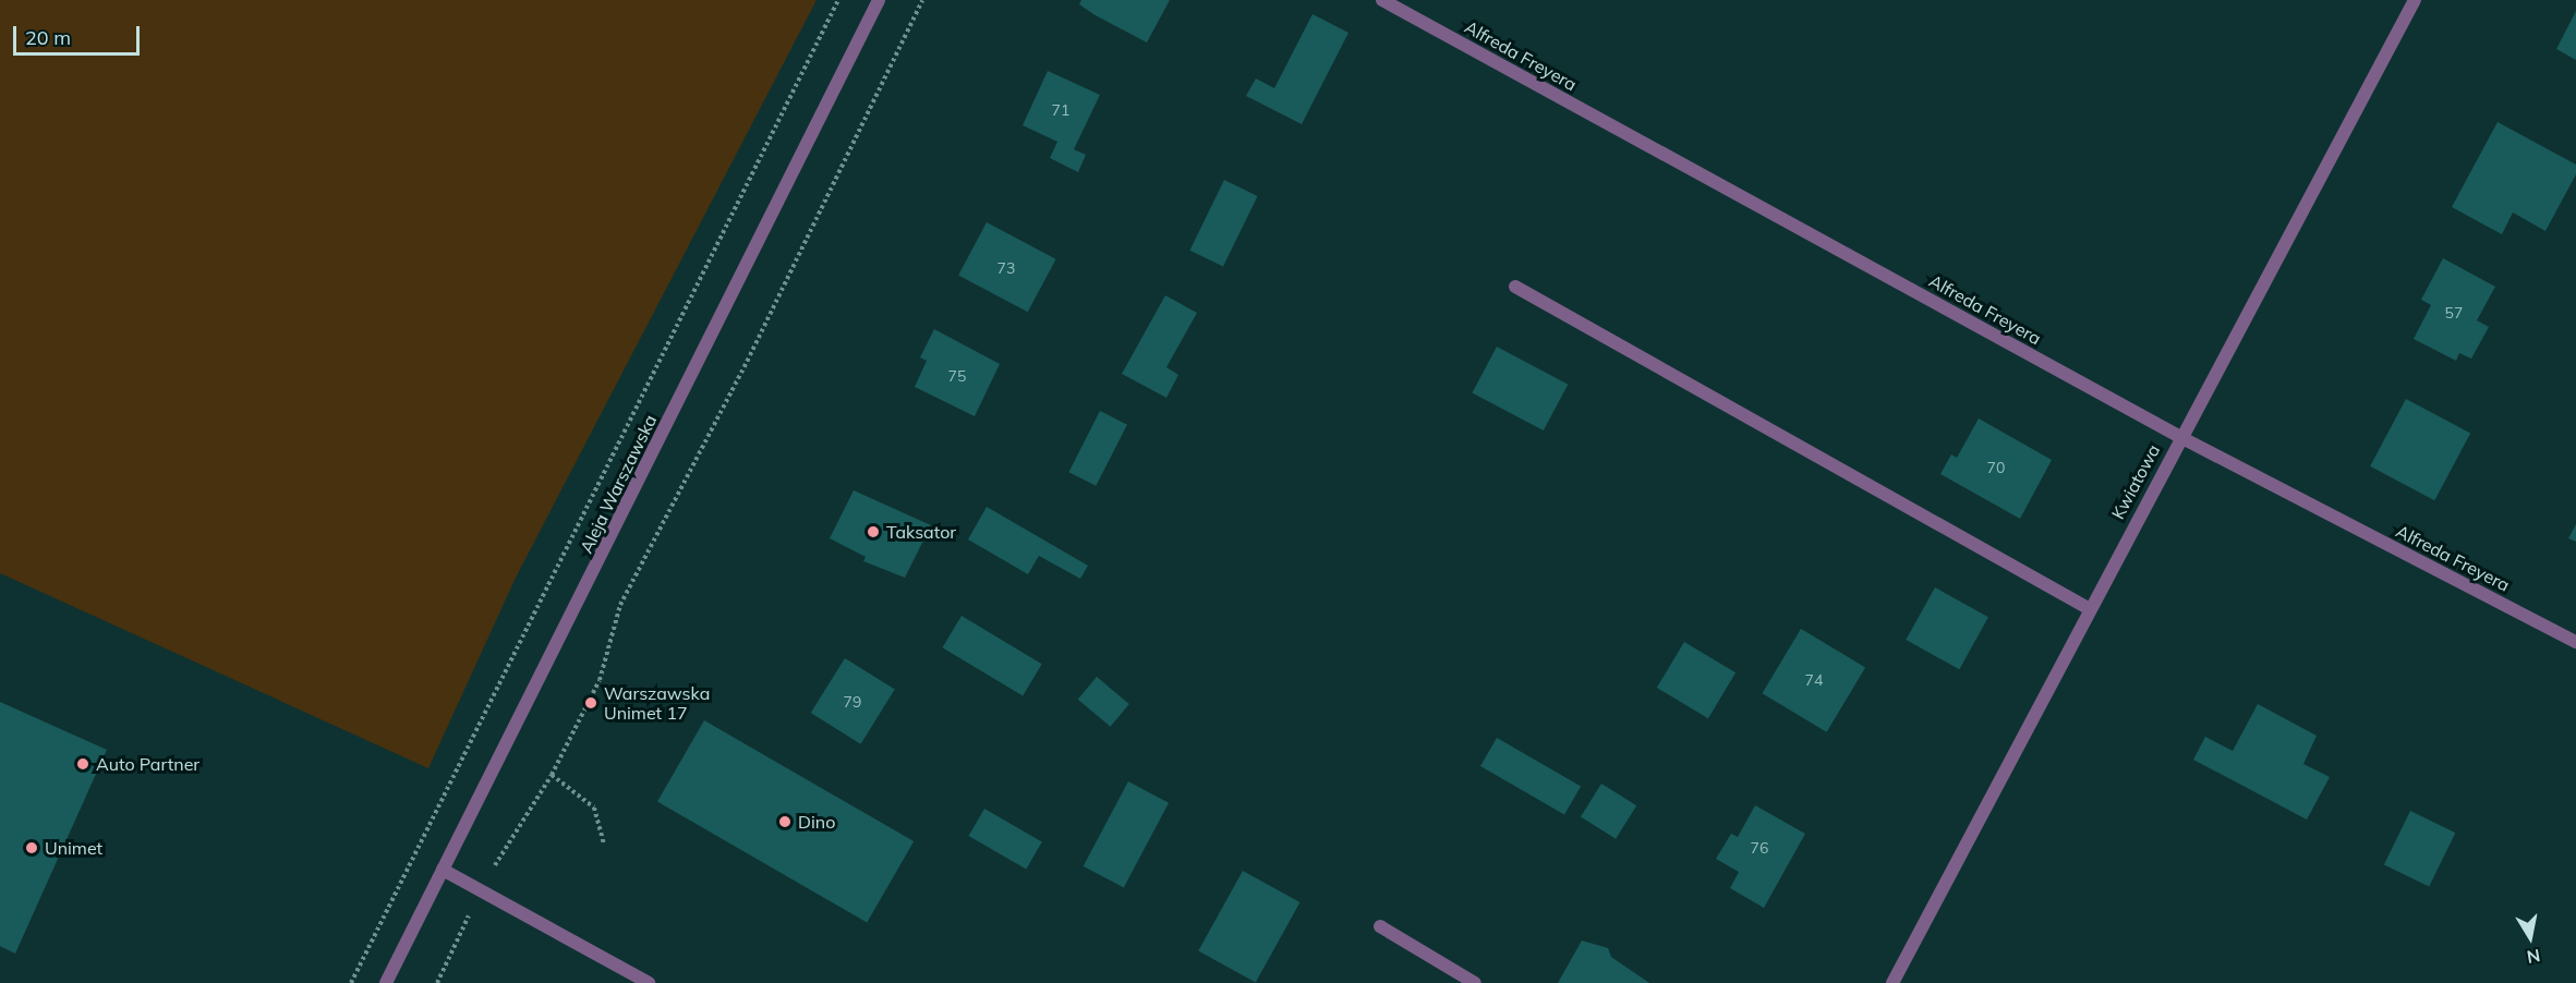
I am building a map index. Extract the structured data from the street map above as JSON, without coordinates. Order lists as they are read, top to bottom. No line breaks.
{"streets":{"street":["Alfreda Freyera","Kwiatowa","Aleja Warszawska"]},"crossings":[["Alfreda Freyera","Kwiatowa"]],"places":["Taksator","Warszawska Unimet 17","Auto Partner","Dino","Unimet"],"house_numbers":["71","73","57","75","70","74","79","76"],"scale_bar":"20 m","north":"bottom"}
